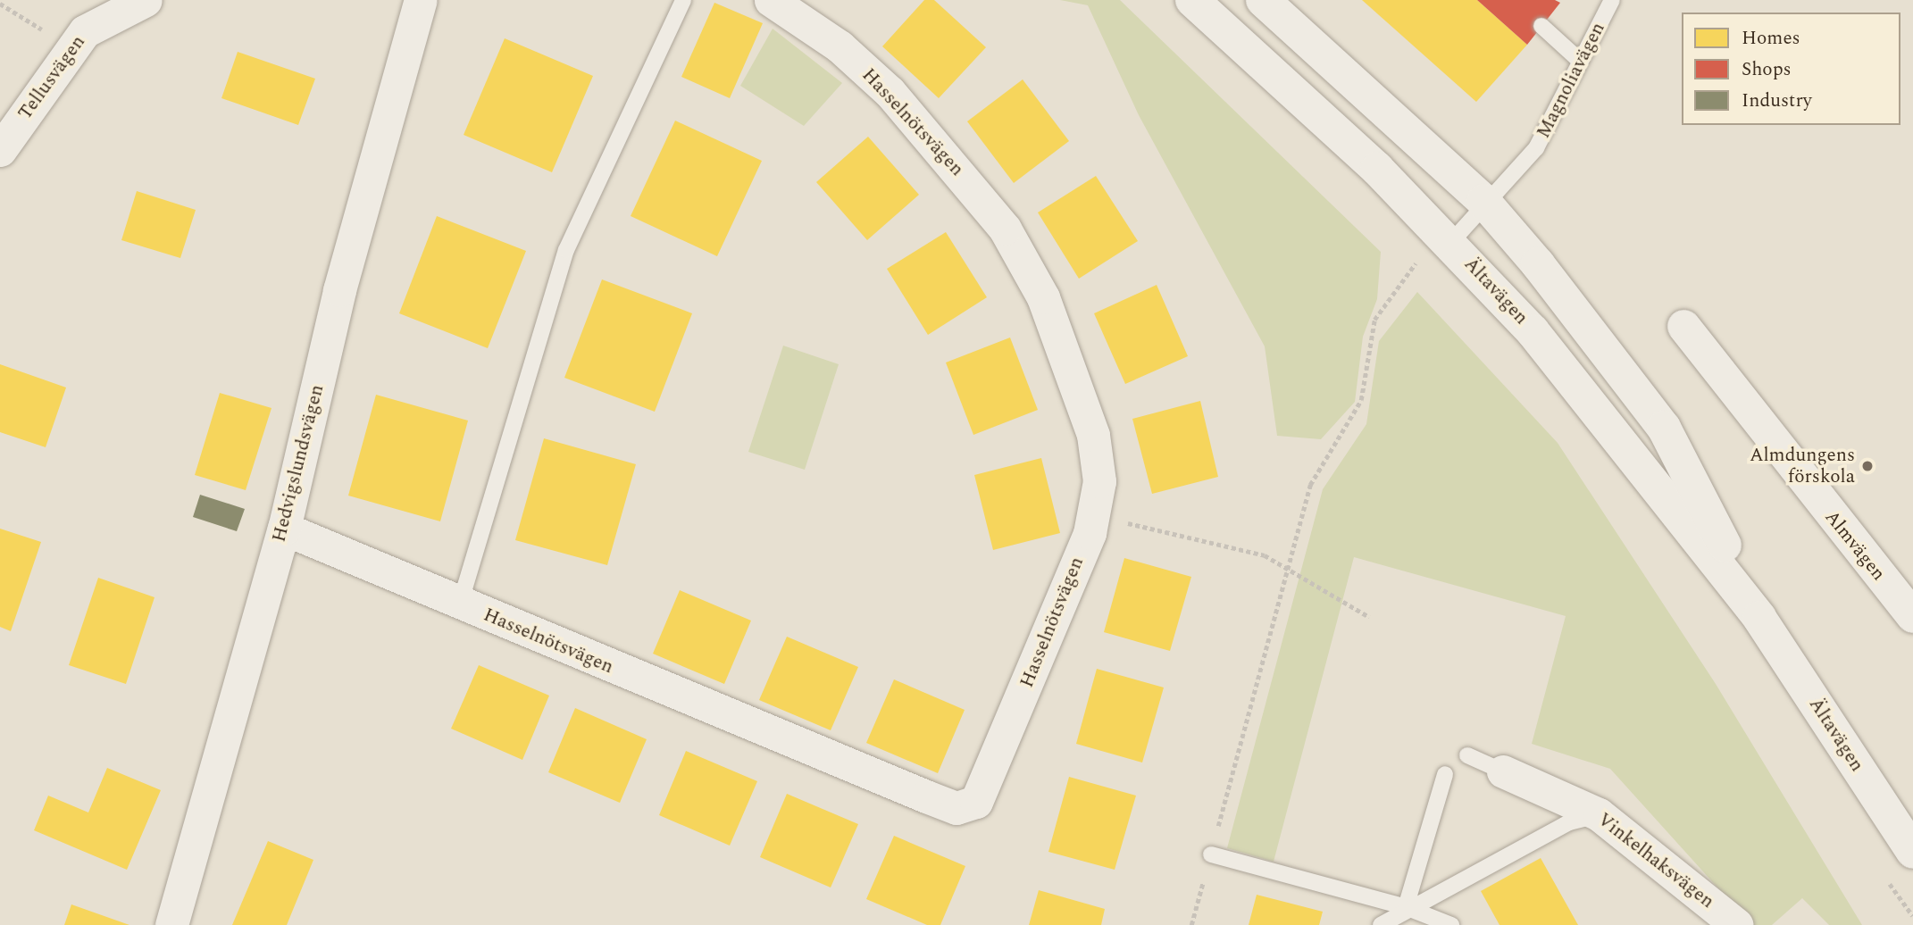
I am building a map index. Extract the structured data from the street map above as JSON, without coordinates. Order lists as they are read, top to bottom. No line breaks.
{"streets":{"main road":["Ältavägen"],"street":["Tellusvägen","Hasselnötsvägen","Hedvigslundsvägen","Almvägen","Vinkelhaksvägen"],"lane":["Magnoliavägen"]},"crossings":[["Magnoliavägen","Ältavägen"],["Hasselnötsvägen","Hedvigslundsvägen"]],"places":["Almdungens förskola"],"legend":["Homes","Shops","Industry"]}
